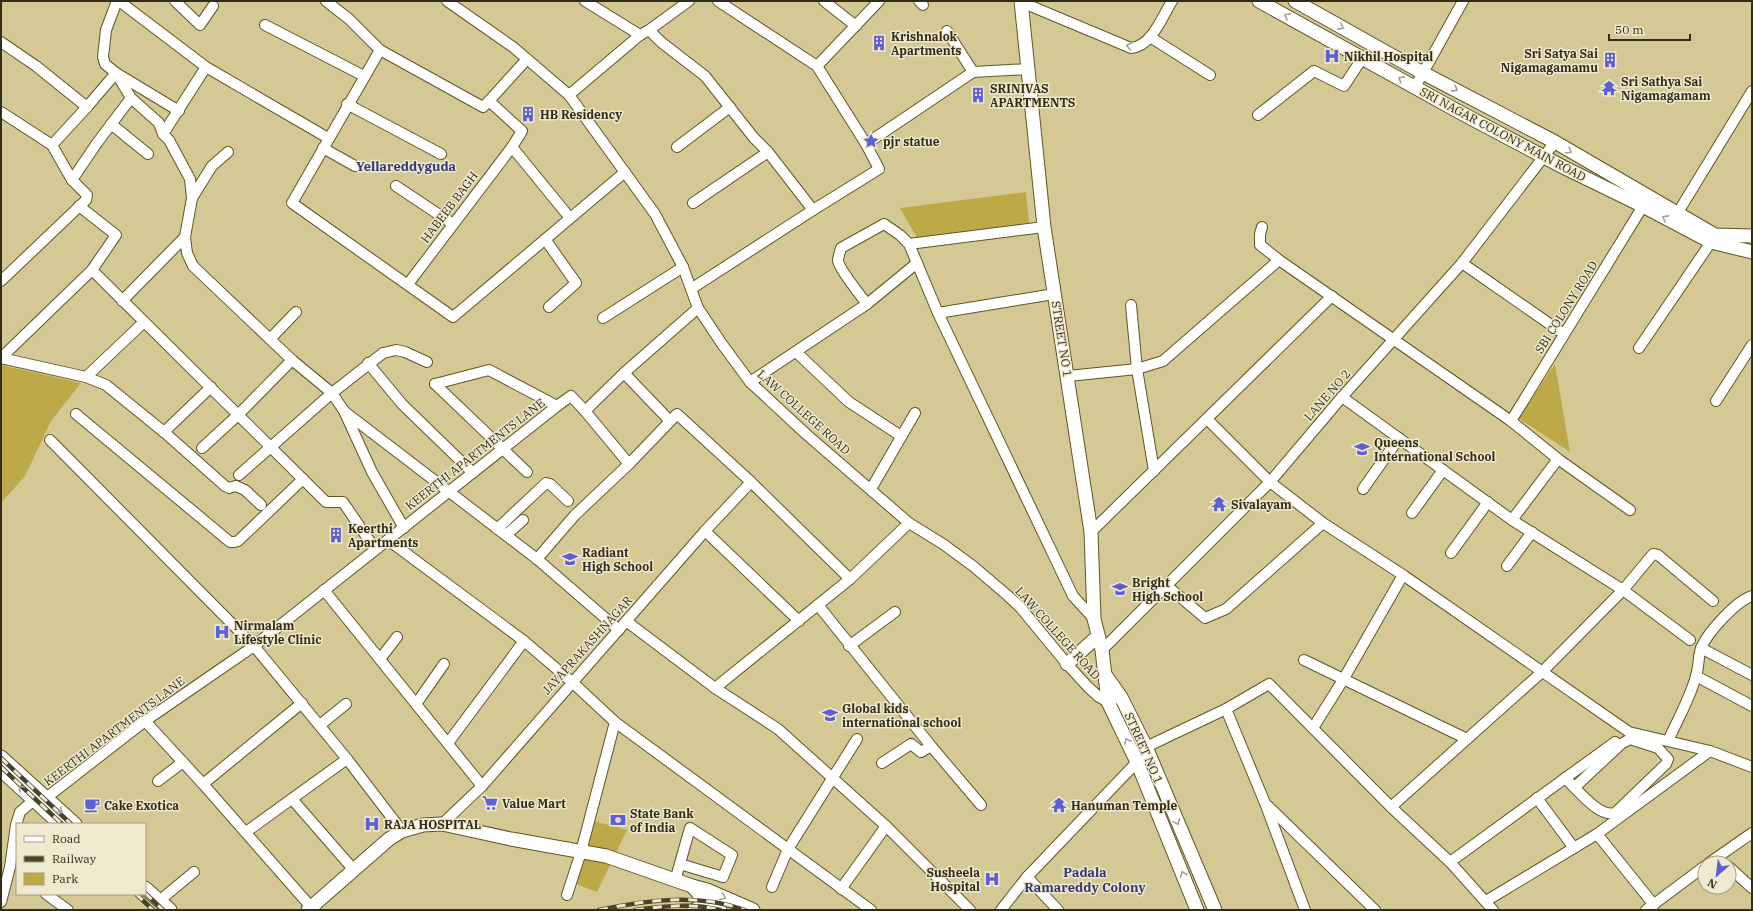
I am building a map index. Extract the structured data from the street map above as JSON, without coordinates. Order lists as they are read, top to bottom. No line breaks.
{"streets":{"main road":["SRI NAGAR COLONY MAIN ROAD","STREET NO 1"],"street":["HABEEB BAGH","SBI COLONY ROAD","LANE NO 2","LAW COLLEGE ROAD","KEERTHI APARTMENTS LANE","JAYAPRAKASHNAGAR"]},"crossings":[["SRI NAGAR COLONY MAIN ROAD","SBI COLONY ROAD"],["SRI NAGAR COLONY MAIN ROAD","LANE NO 2"],["STREET NO 1","LANE NO 2"],["STREET NO 1","LAW COLLEGE ROAD"]],"districts":["Yellareddyguda","Padala Ramareddy Colony"],"places":{"building":["Krishnalok Apartments","Sri Satya Sai Nigamagamamu","SRINIVAS APARTMENTS","HB Residency","Keerthi Apartments"],"hospital":["Nikhil Hospital","Nirmalam Lifestyle Clinic","RAJA HOSPITAL","Susheela Hospital"],"temple":["Sri Sathya Sai Nigamagamam","Sivalayam","Hanuman Temple"],"place":["pjr statue"],"school or university":["Queens International School","Radiant High School","Bright High School","Global kids international school"],"supermarket":["Value Mart"],"cafe":["Cake Exotica"],"bank":["State Bank of India"]},"legend":["Road","Railway","Park"],"scale_bar":"50 m","north":"bottom left"}
